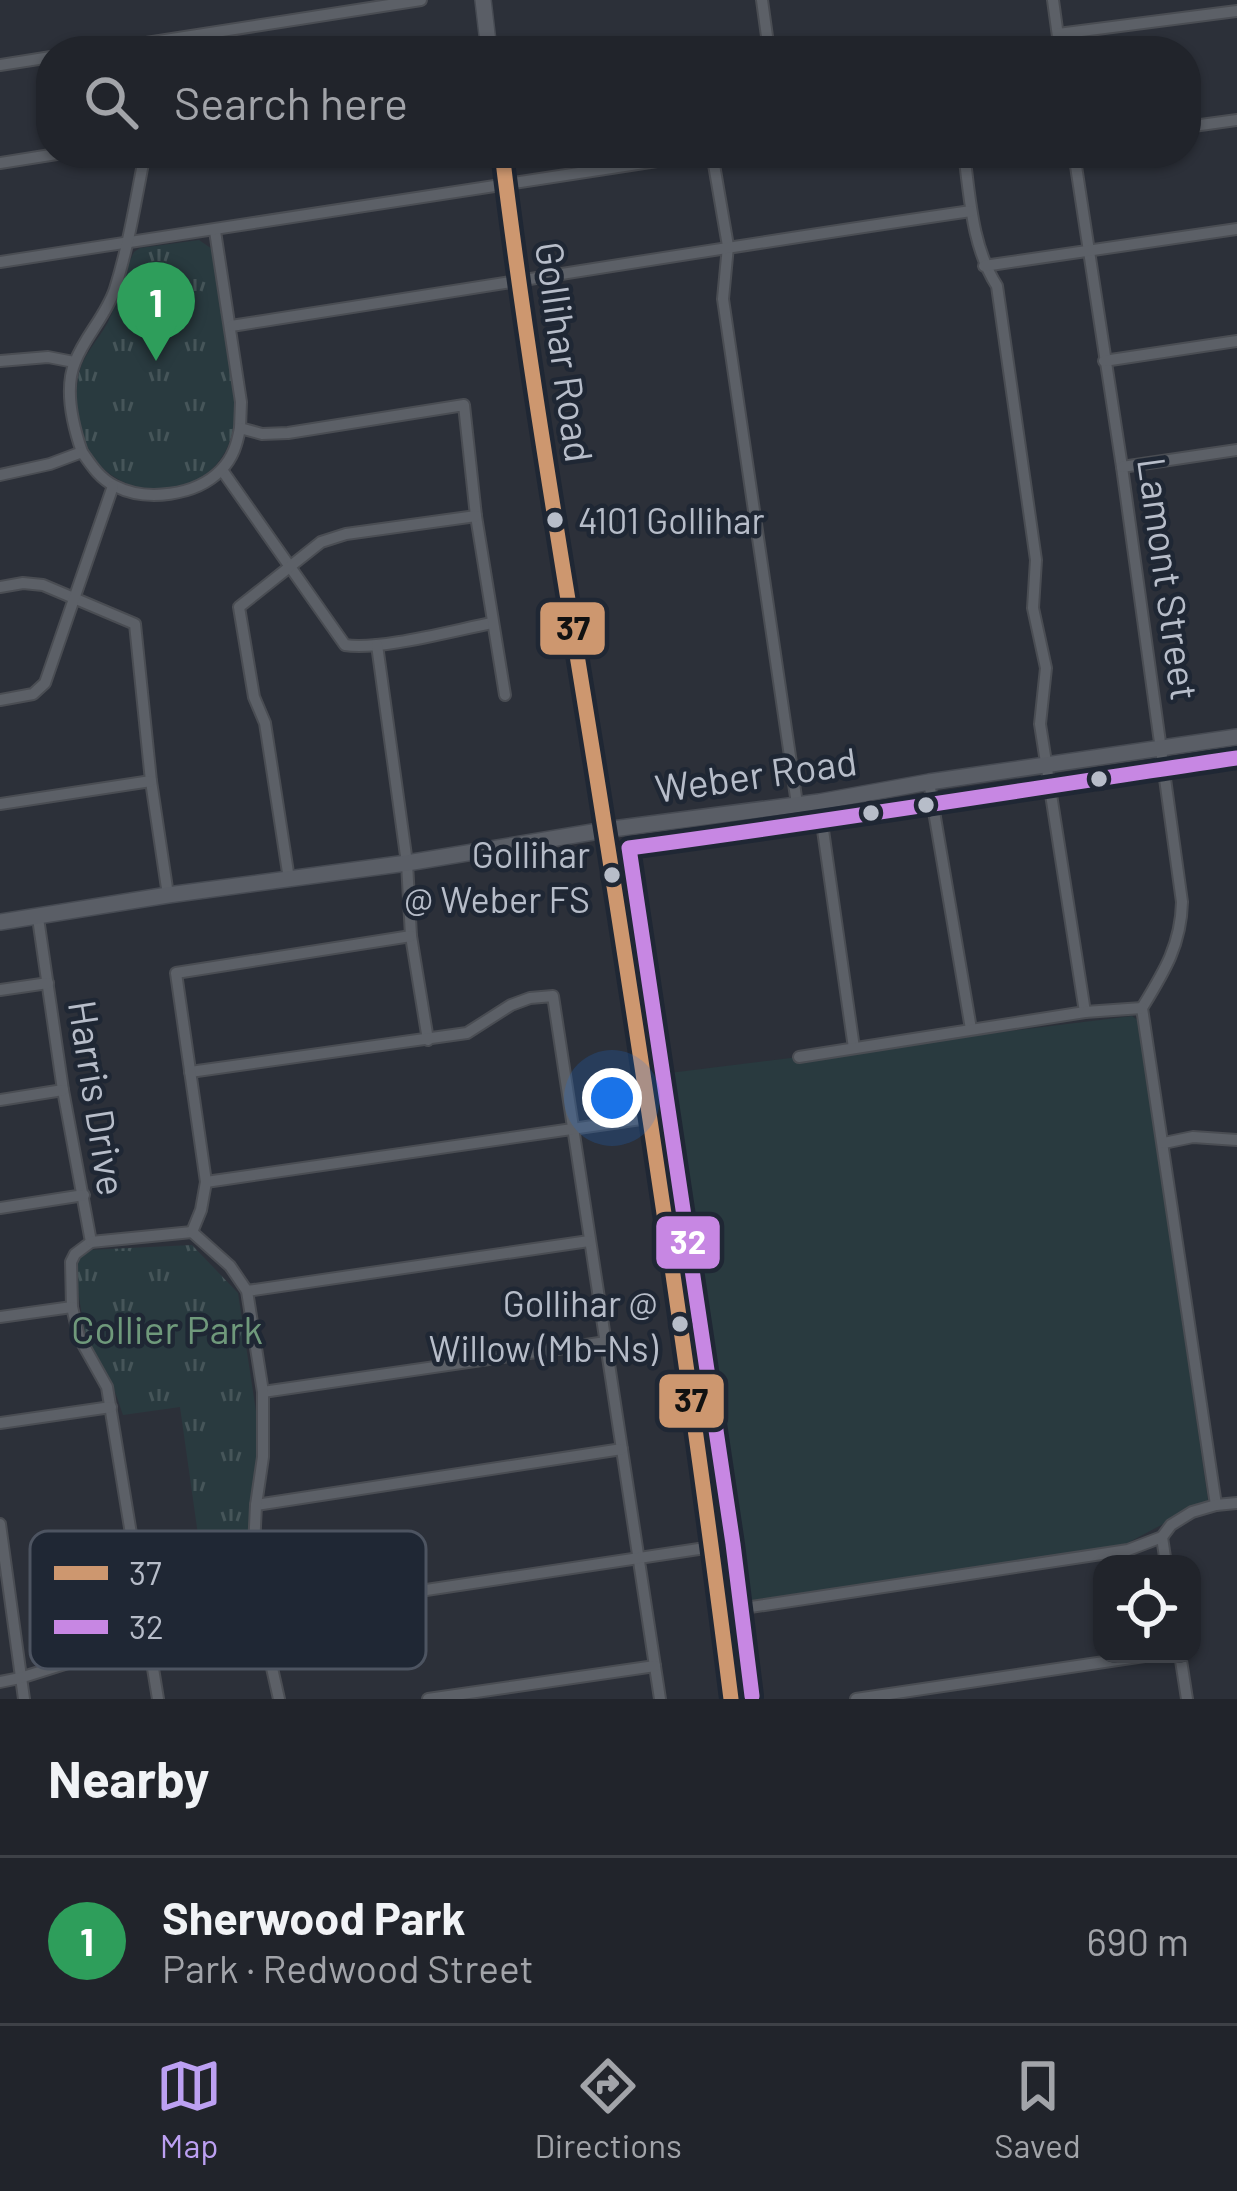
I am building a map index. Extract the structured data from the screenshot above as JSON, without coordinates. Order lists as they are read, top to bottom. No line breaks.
{"streets":{"main road":["Gollihar Road","Weber Road"],"street":["Lamont Street","Harris Drive"]},"crossings":[["Gollihar Road","Weber Road"],["Lamont Street","Weber Road"],["Weber Road","Harris Drive"]],"parks":["Collier Park"],"places":["4101 Gollihar","Gollihar @ Weber FS","Gollihar @ Willow (Mb-Ns)"],"lines":["transit line 37","transit line 32"],"legend":["37","32"],"page":{"search":"Search here","pins":"1","heading":"Nearby","list":[{"mark":"1","name":"Sherwood Park","note":"Park · Redwood Street","value":"690 m"}],"nav":["Map","Directions","Saved"]}}
